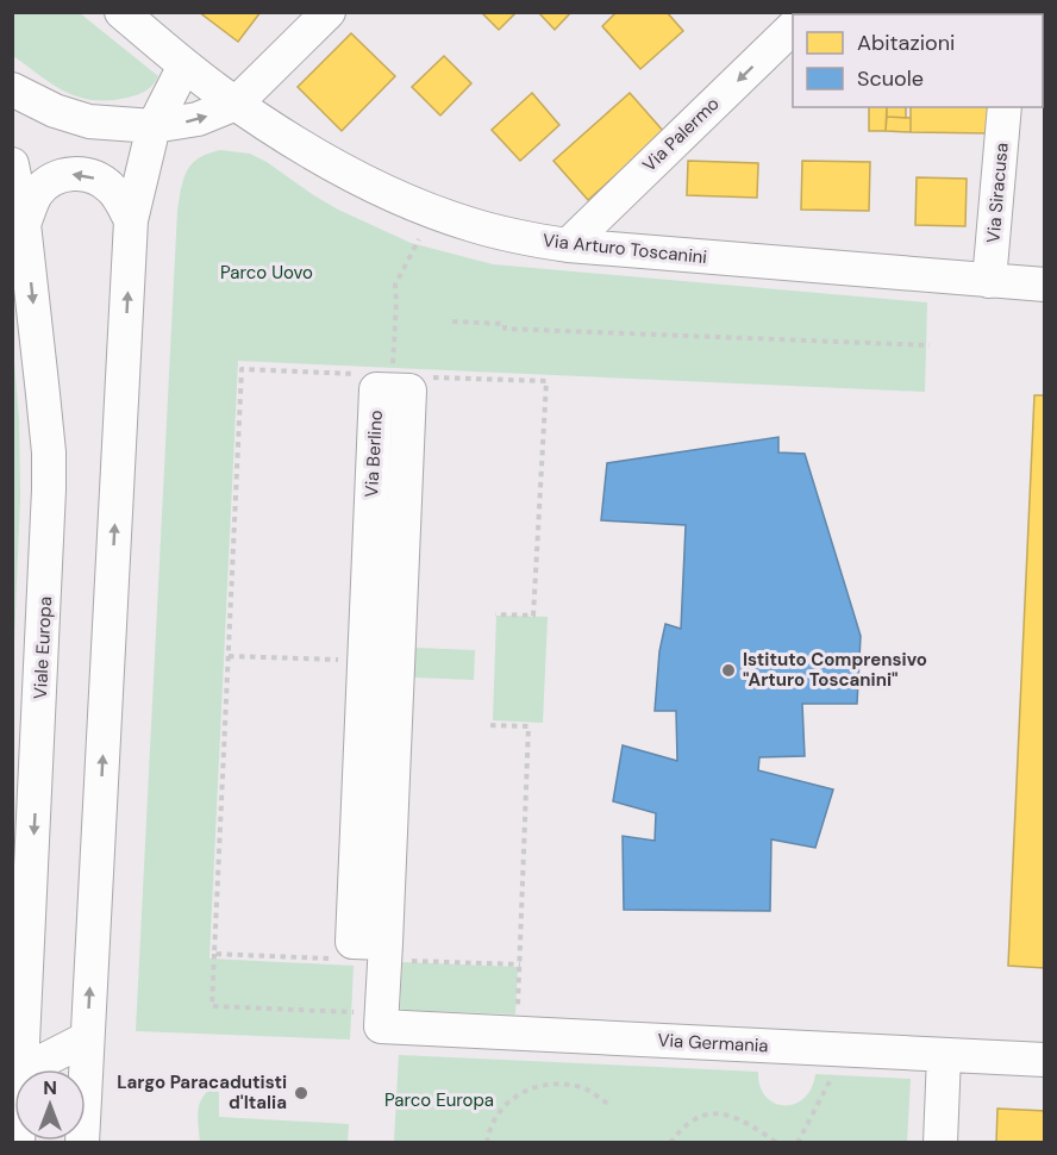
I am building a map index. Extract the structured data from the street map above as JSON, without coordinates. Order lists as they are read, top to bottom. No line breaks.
{"streets":{"street":["Via Palermo","Via Siracusa","Via Arturo Toscanini","Via Berlino","Viale Europa","Via Germania"]},"crossings":[["Via Palermo","Via Arturo Toscanini"],["Via Siracusa","Via Arturo Toscanini"]],"one_way":["Via Palermo"],"parks":["Parco Uovo","Parco Europa"],"places":["Istituto Comprensivo \"Arturo Toscanini\"","Largo Paracadutisti d'Italia"],"legend":["Abitazioni","Scuole"],"north":"top"}
